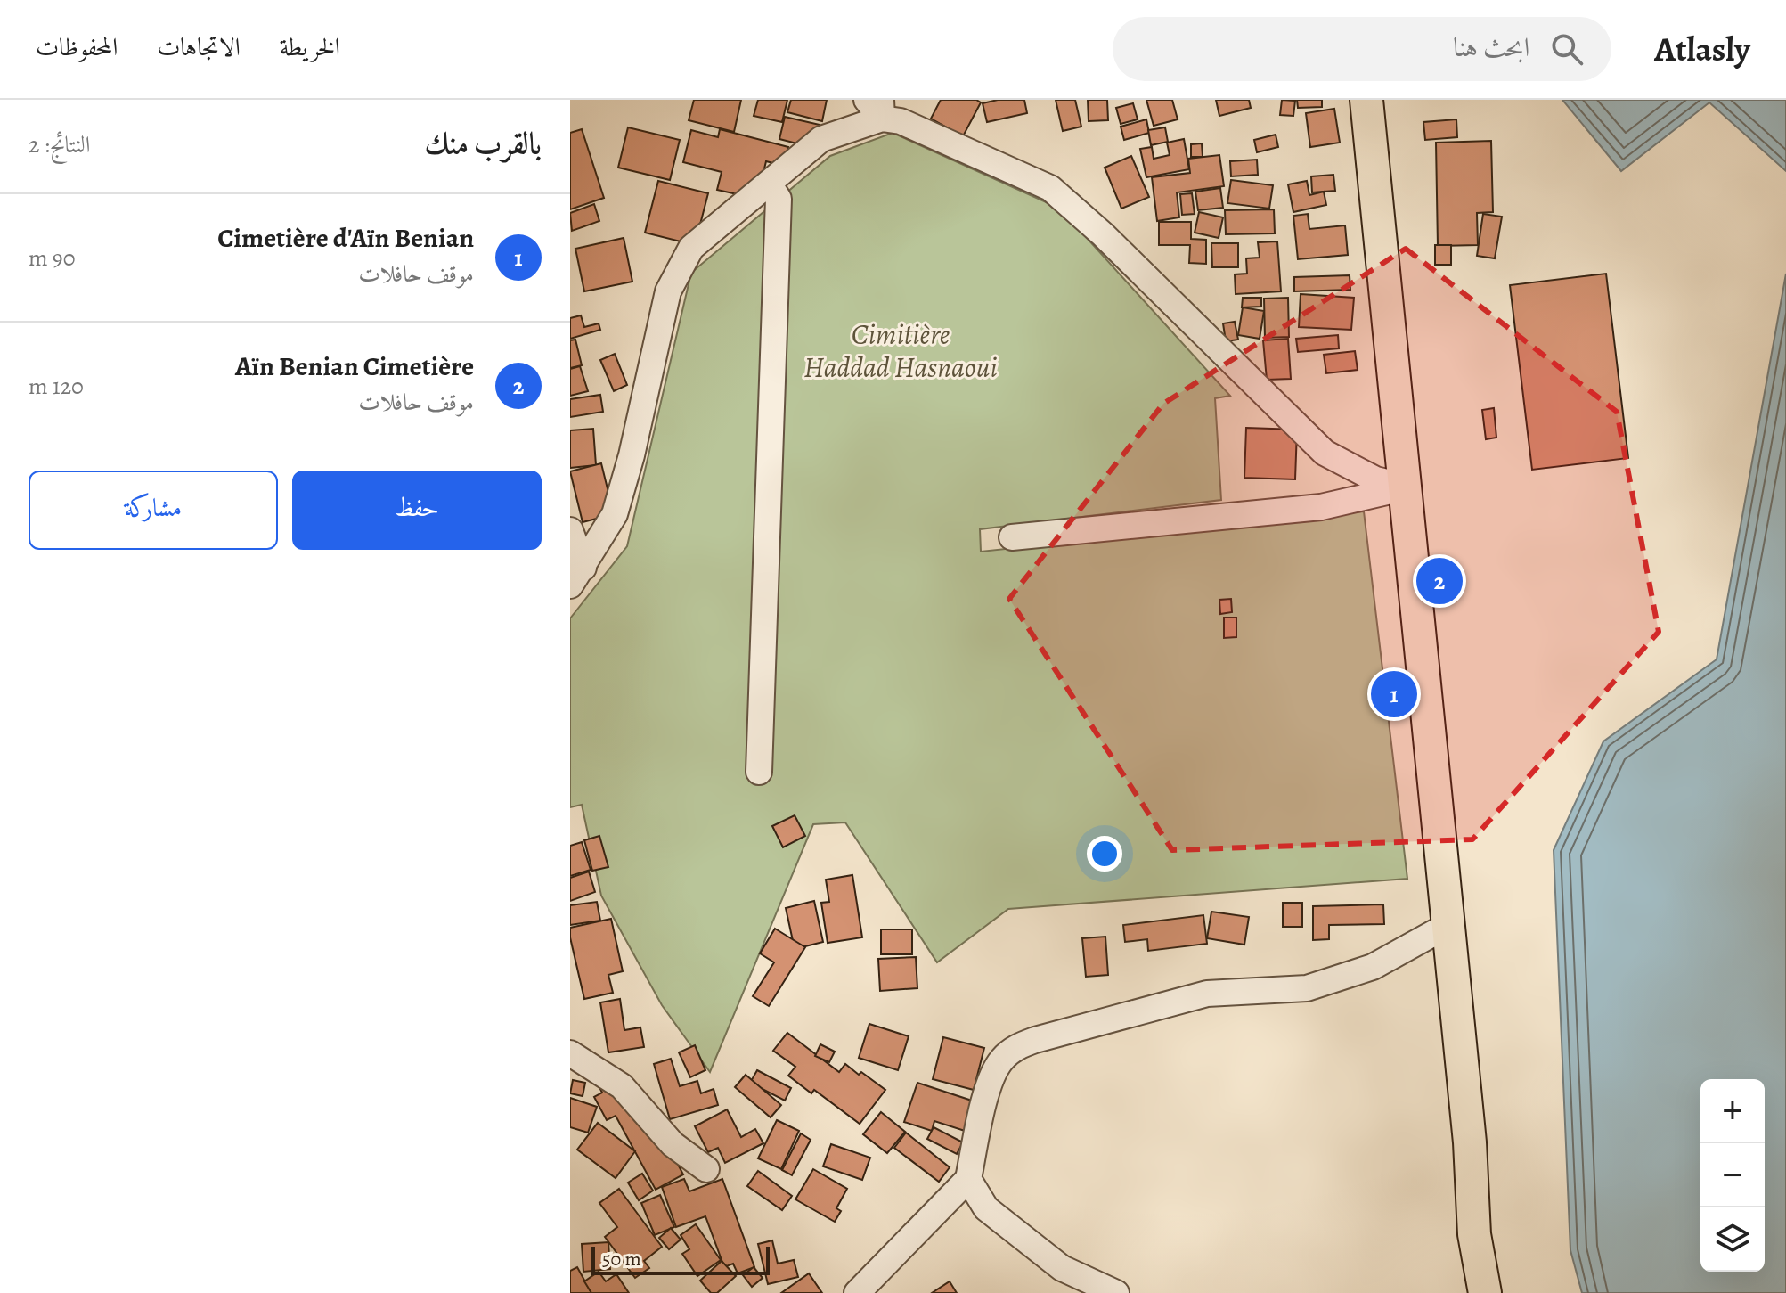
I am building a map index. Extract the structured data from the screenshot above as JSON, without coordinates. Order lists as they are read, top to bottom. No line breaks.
{"parks":["Cimitière Haddad Hasnaoui"],"scale_bar":"50 m","page":{"header":"Atlasly","search":"ابحث هنا","nav":["الخريطة","الاتجاهات","المحفوظات"],"heading":["بالقرب منك","النتائج: 2"],"list":[{"mark":"1","name":"Cimetière d'Aïn Benian","note":"موقف حافلات","value":"90 m"},{"mark":"2","name":"Aïn Benian Cimetière","note":"موقف حافلات","value":"120 m"}],"buttons":["حفظ","مشاركة"],"pins":["2","1"],"map_buttons":["+","−"],"scale":"50 m"}}
